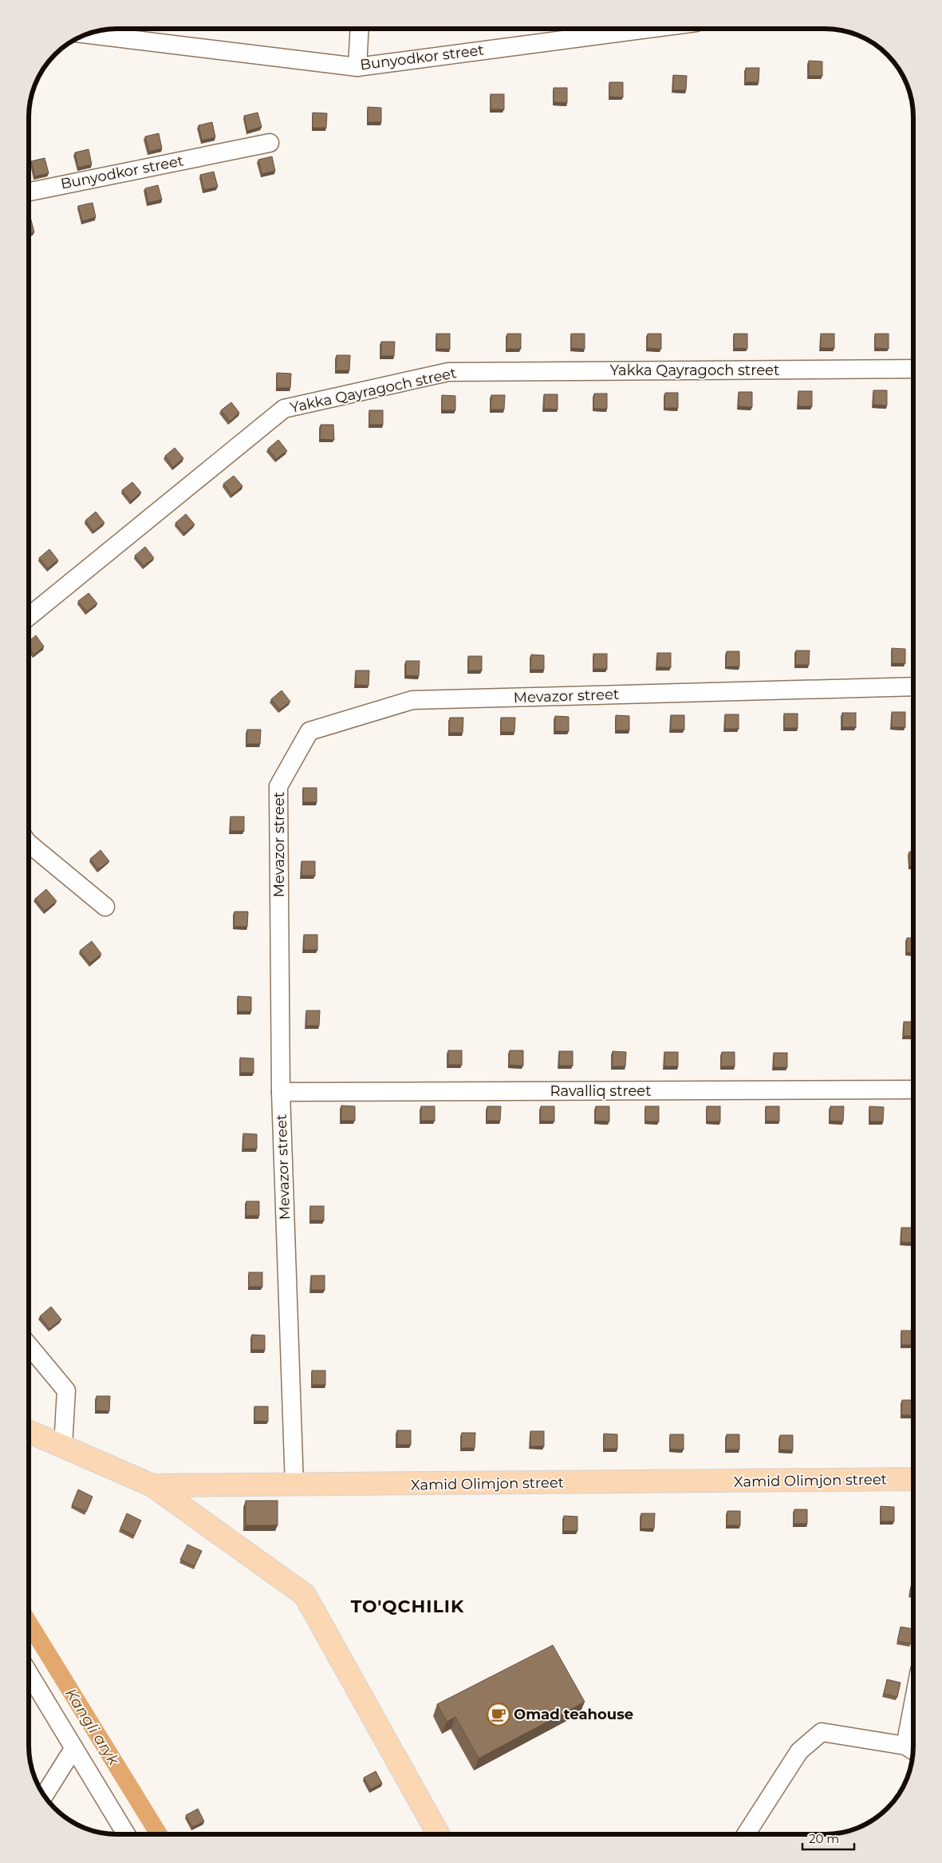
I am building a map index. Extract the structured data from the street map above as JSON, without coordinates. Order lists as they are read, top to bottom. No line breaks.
{"streets":{"main road":["Xamid Olimjon street"],"street":["Bunyodkor street","Yakka Qayragoch street","Mevazor street","Ravalliq street"]},"crossings":[["Mevazor street","Ravalliq street"],["Mevazor street","Xamid Olimjon street"]],"districts":["TO'QCHILIK"],"water":["Kangli aryk"],"places":{"cafe":["Omad teahouse"]},"scale_bar":"20 m"}
